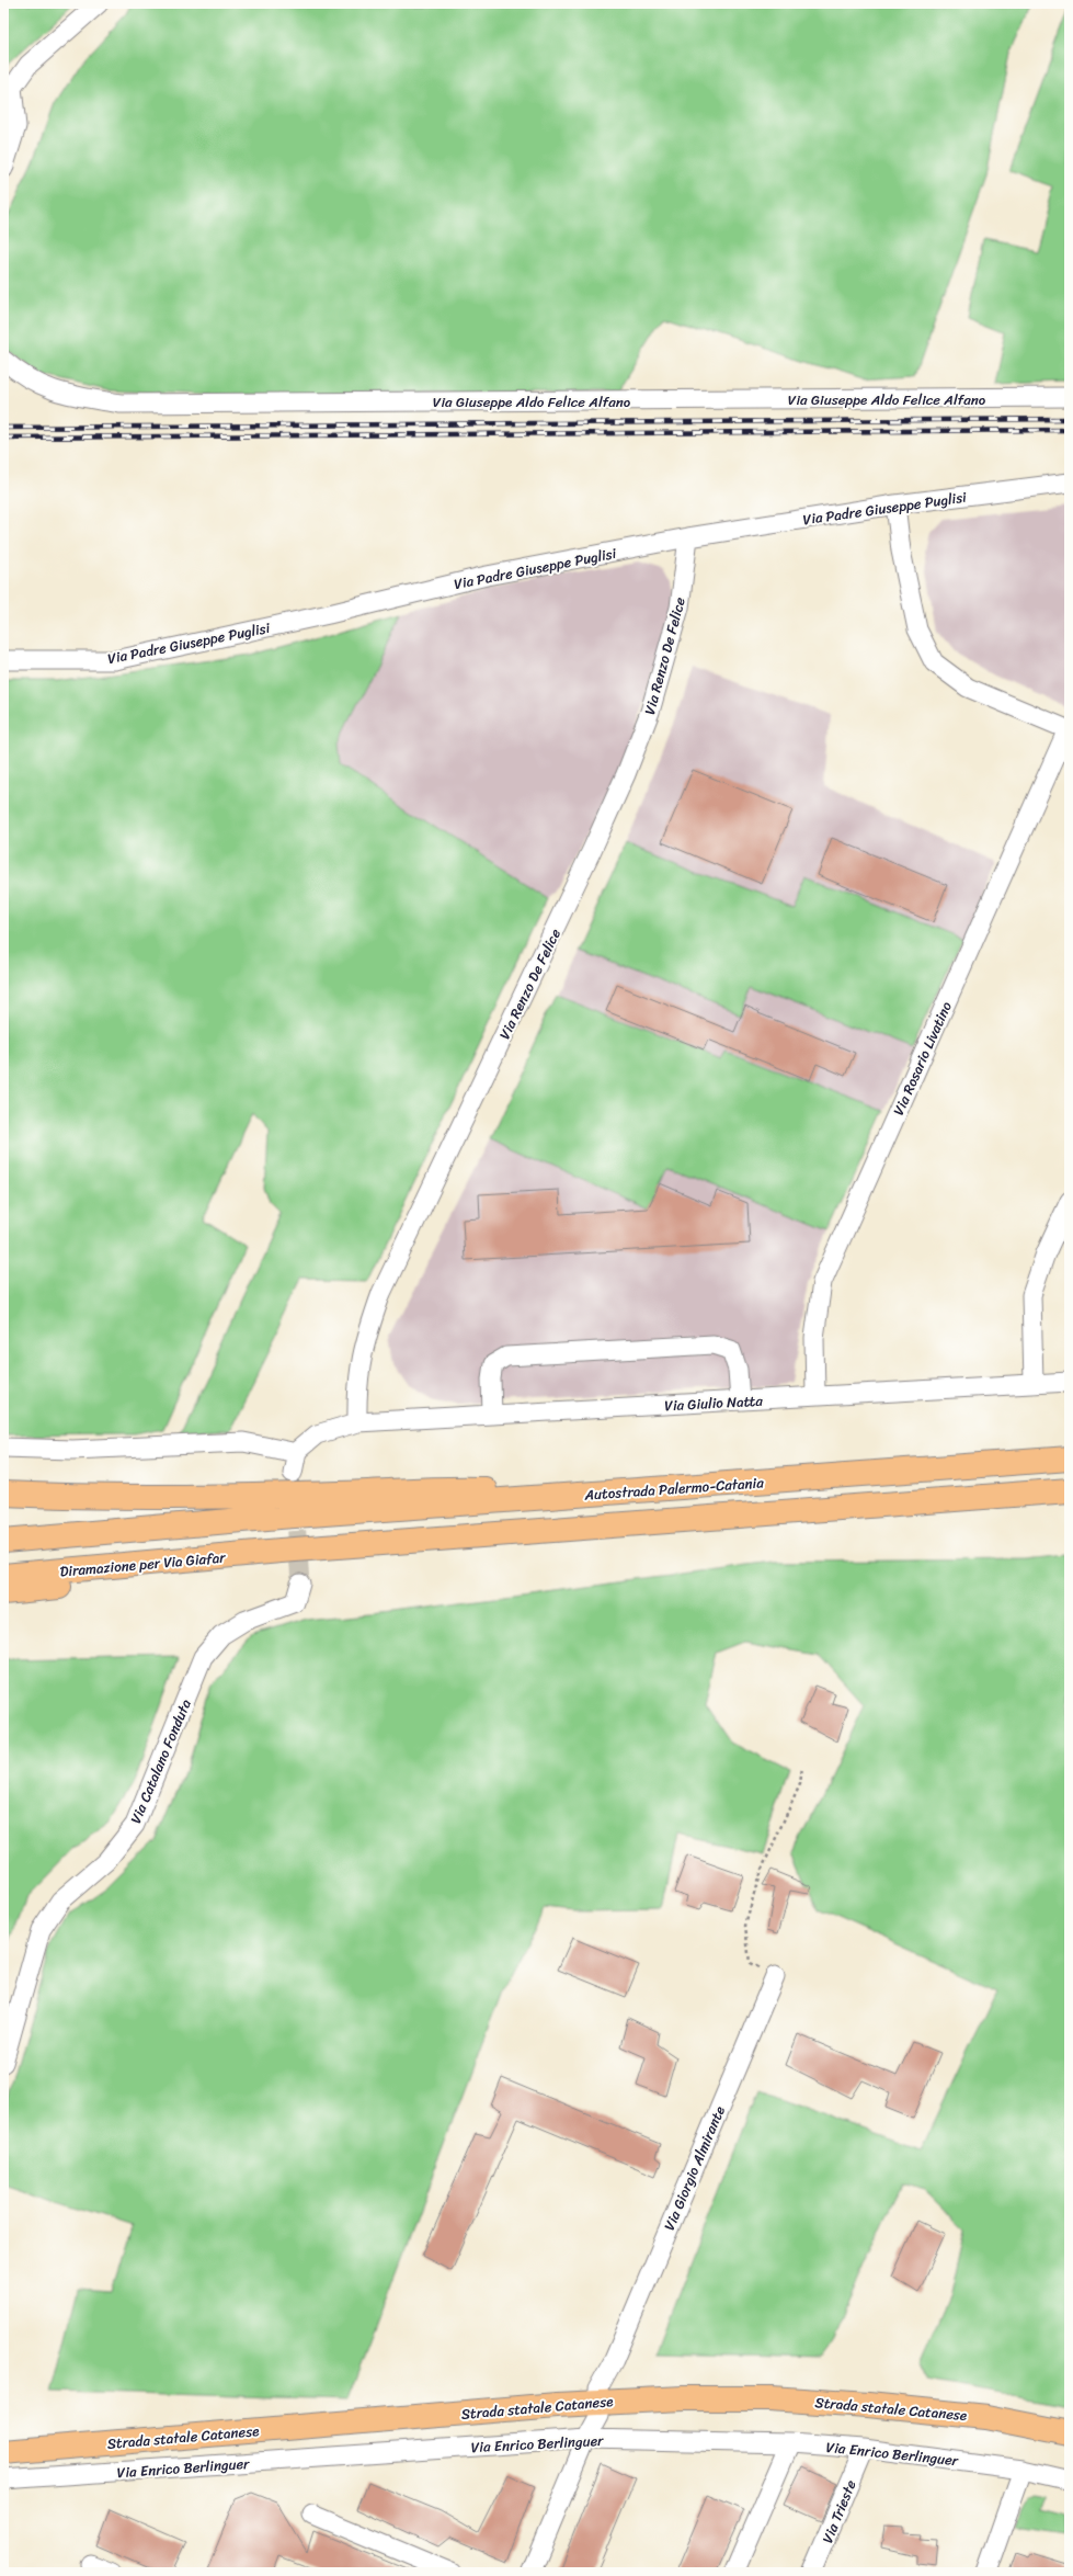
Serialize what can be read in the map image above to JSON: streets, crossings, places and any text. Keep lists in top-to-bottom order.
{
  "streets": {
    "main road": ["Autostrada Palermo-Catania", "Diramazione per Via Giafar", "Strada statale Catanese"],
    "street": [
      "Via Giuseppe Aldo Felice Alfano",
      "Via Padre Giuseppe Puglisi",
      "Via Renzo De Felice",
      "Via Rosario Livatino",
      "Via Giulio Natta",
      "Via Catalano Fonduta",
      "Via Giorgio Almirante",
      "Via Enrico Berlinguer",
      "Via Trieste"
    ]
  },
  "crossings": [
    ["Via Padre Giuseppe Puglisi", "Via Renzo De Felice"],
    ["Via Renzo De Felice", "Via Giulio Natta"],
    ["Via Rosario Livatino", "Via Giulio Natta"],
    ["Via Enrico Berlinguer", "Via Trieste"]
  ]
}
